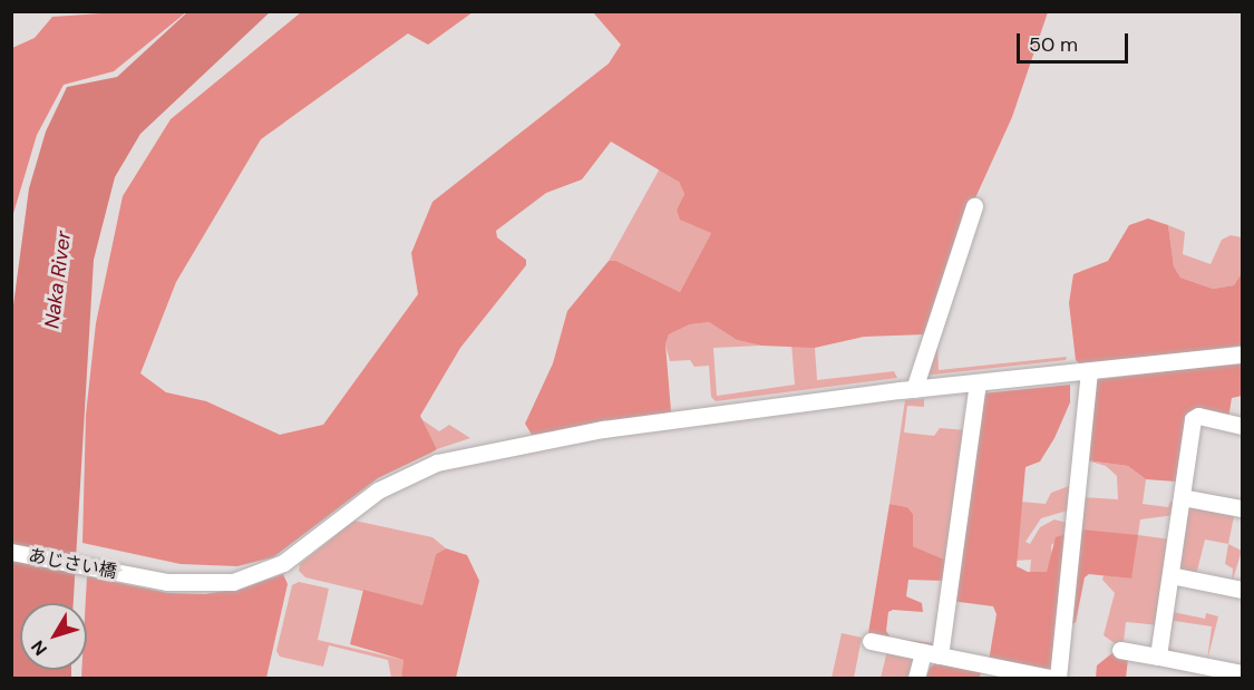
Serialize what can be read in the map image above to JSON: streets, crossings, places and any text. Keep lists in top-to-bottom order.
{
  "streets": {
    "street": ["あじさい橋"]
  },
  "water": ["Naka River"],
  "scale_bar": "50 m",
  "north": "bottom left"
}
